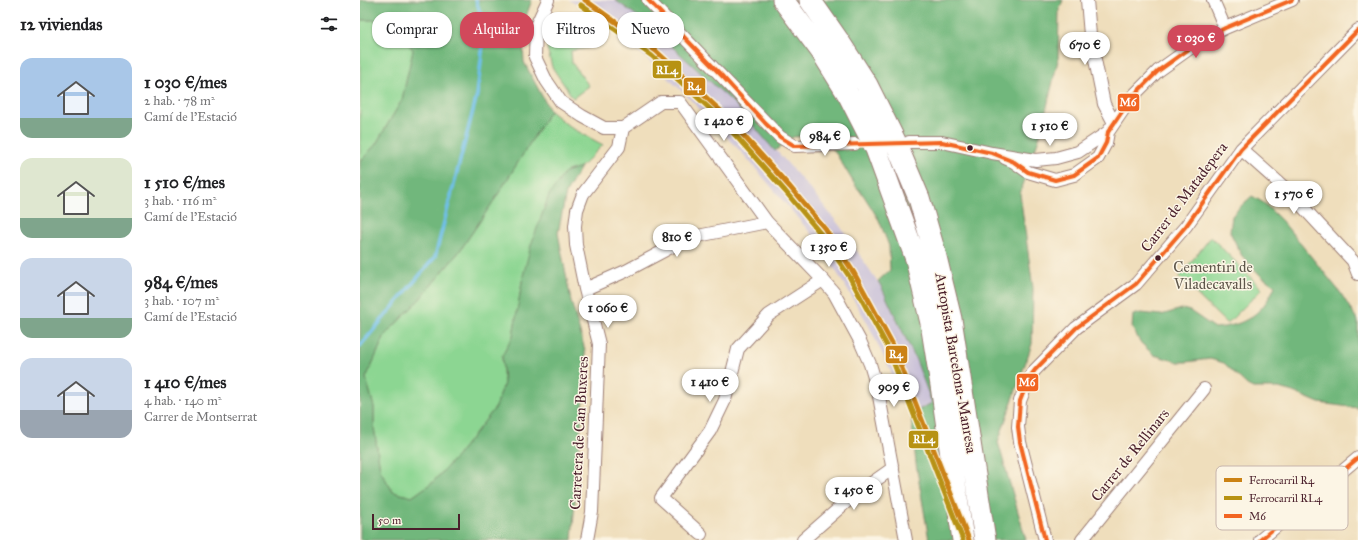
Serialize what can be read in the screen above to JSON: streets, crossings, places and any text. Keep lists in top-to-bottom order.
{
  "streets": {
    "highway": ["Autopista Barcelona-Manresa"],
    "street": ["Carrer de Matadepera", "Carretera de Can Buxeres", "Carrer de Rellinars"]
  },
  "parks": ["Cementiri de Viladecavalls"],
  "lines": ["rail line R4", "transit line M6", "rail line RL4"],
  "legend": ["Ferrocarril R4", "Ferrocarril RL4", "M6"],
  "scale_bar": "50 m",
  "page": {
    "heading": "12 viviendas",
    "chip": [
      "Comprar",
      "Alquilar",
      "Filtros",
      "Nuevo"
    ],
    "price": [
      "1 030 €",
      "670 €",
      "1 420 €",
      "1 510 €",
      "984 €",
      "1 570 €",
      "810 €",
      "1 350 €",
      "1 060 €",
      "1 410 €",
      "909 €",
      "1 450 €"
    ],
    "list": [
      {
        "name": "1 030 €/mes",
        "note": "2 hab. · 78 m² · Camí de l'Estació"
      },
      {
        "name": "1 510 €/mes",
        "note": "3 hab. · 116 m² · Camí de l'Estació"
      },
      {
        "name": "984 €/mes",
        "note": "3 hab. · 107 m² · Camí de l'Estació"
      },
      {
        "name": "1 410 €/mes",
        "note": "4 hab. · 140 m² · Carrer de Montserrat"
      }
    ],
    "scale": "50 m"
  }
}
